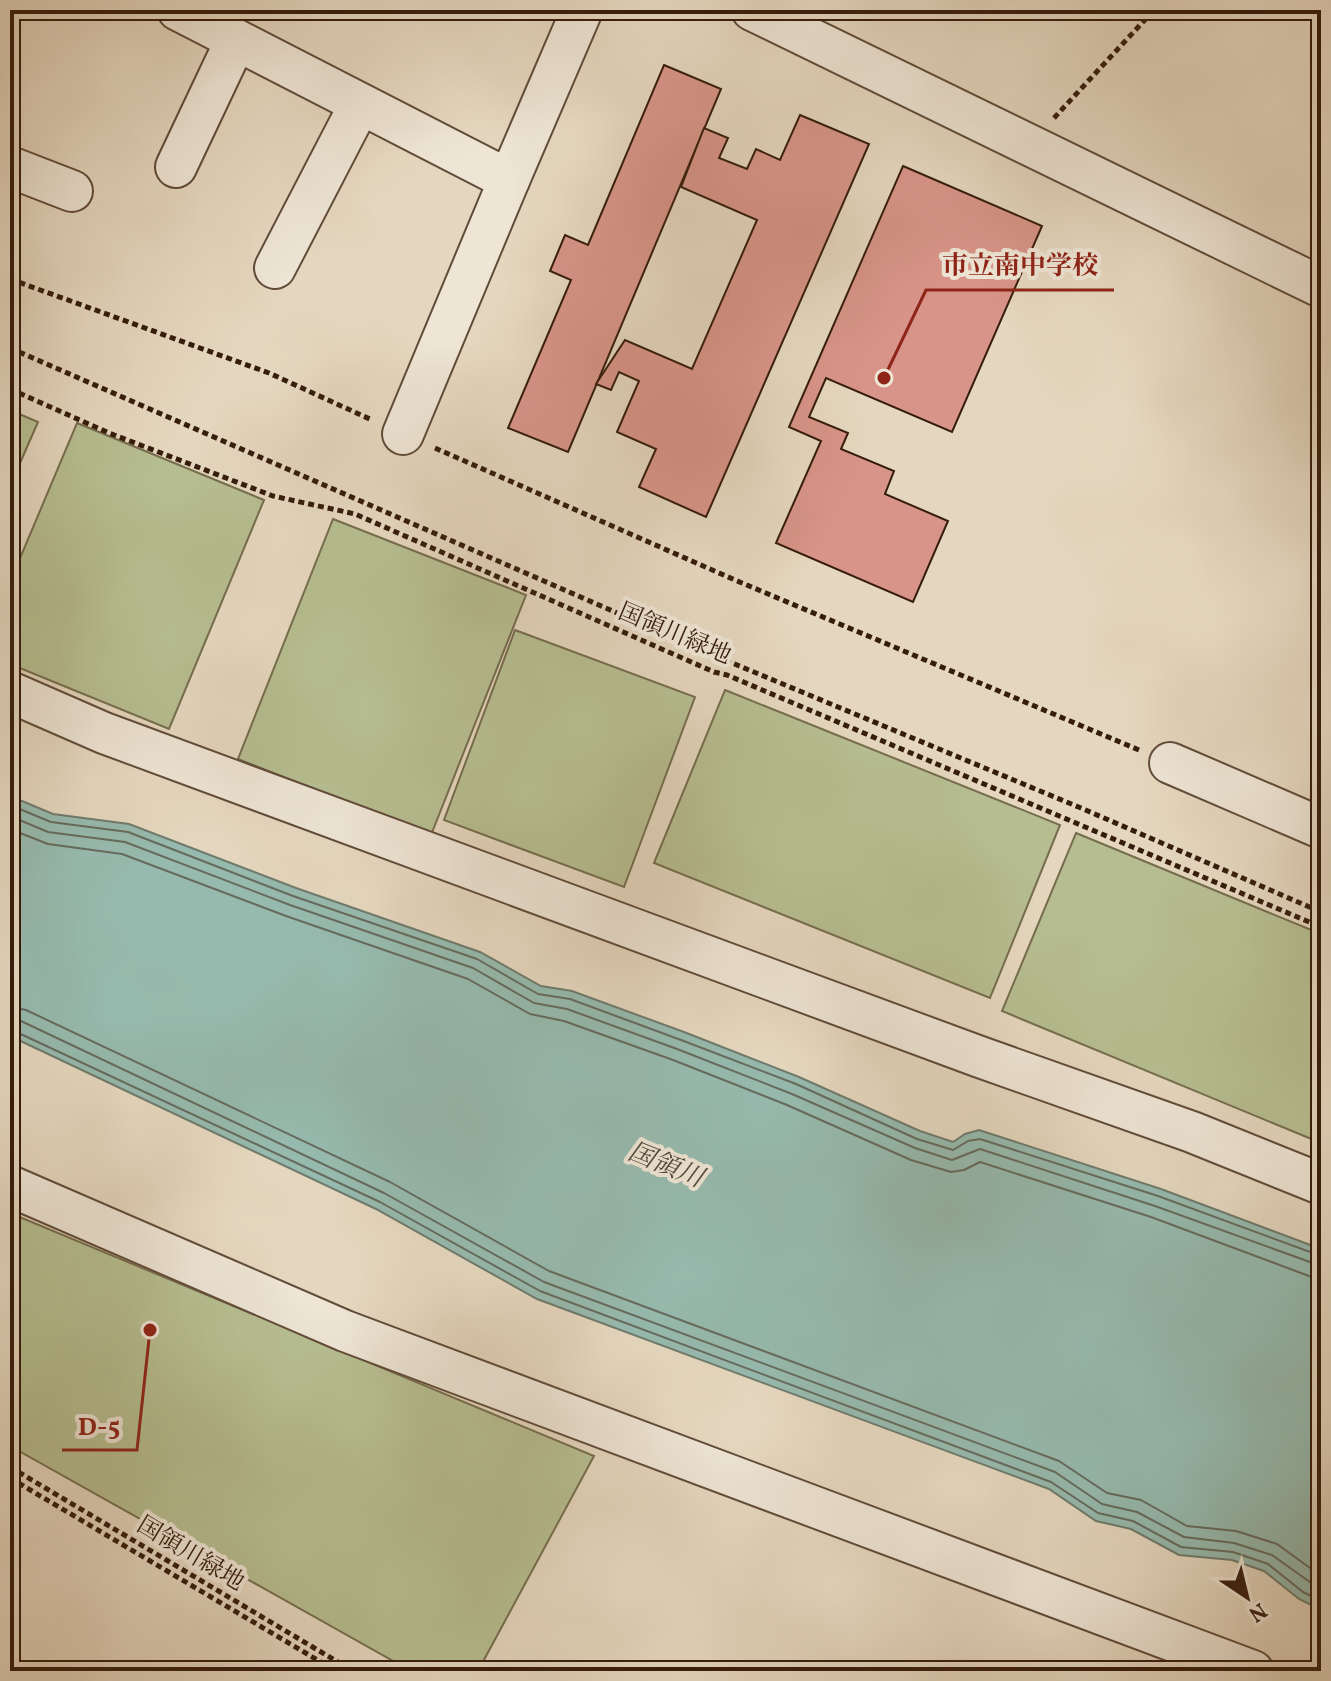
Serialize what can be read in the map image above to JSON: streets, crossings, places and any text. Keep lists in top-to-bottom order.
{
  "streets": {
    "path": ["国領川緑地"]
  },
  "water": ["国領川"],
  "places": ["市立南中学校", "D-5"],
  "north": "bottom right"
}
